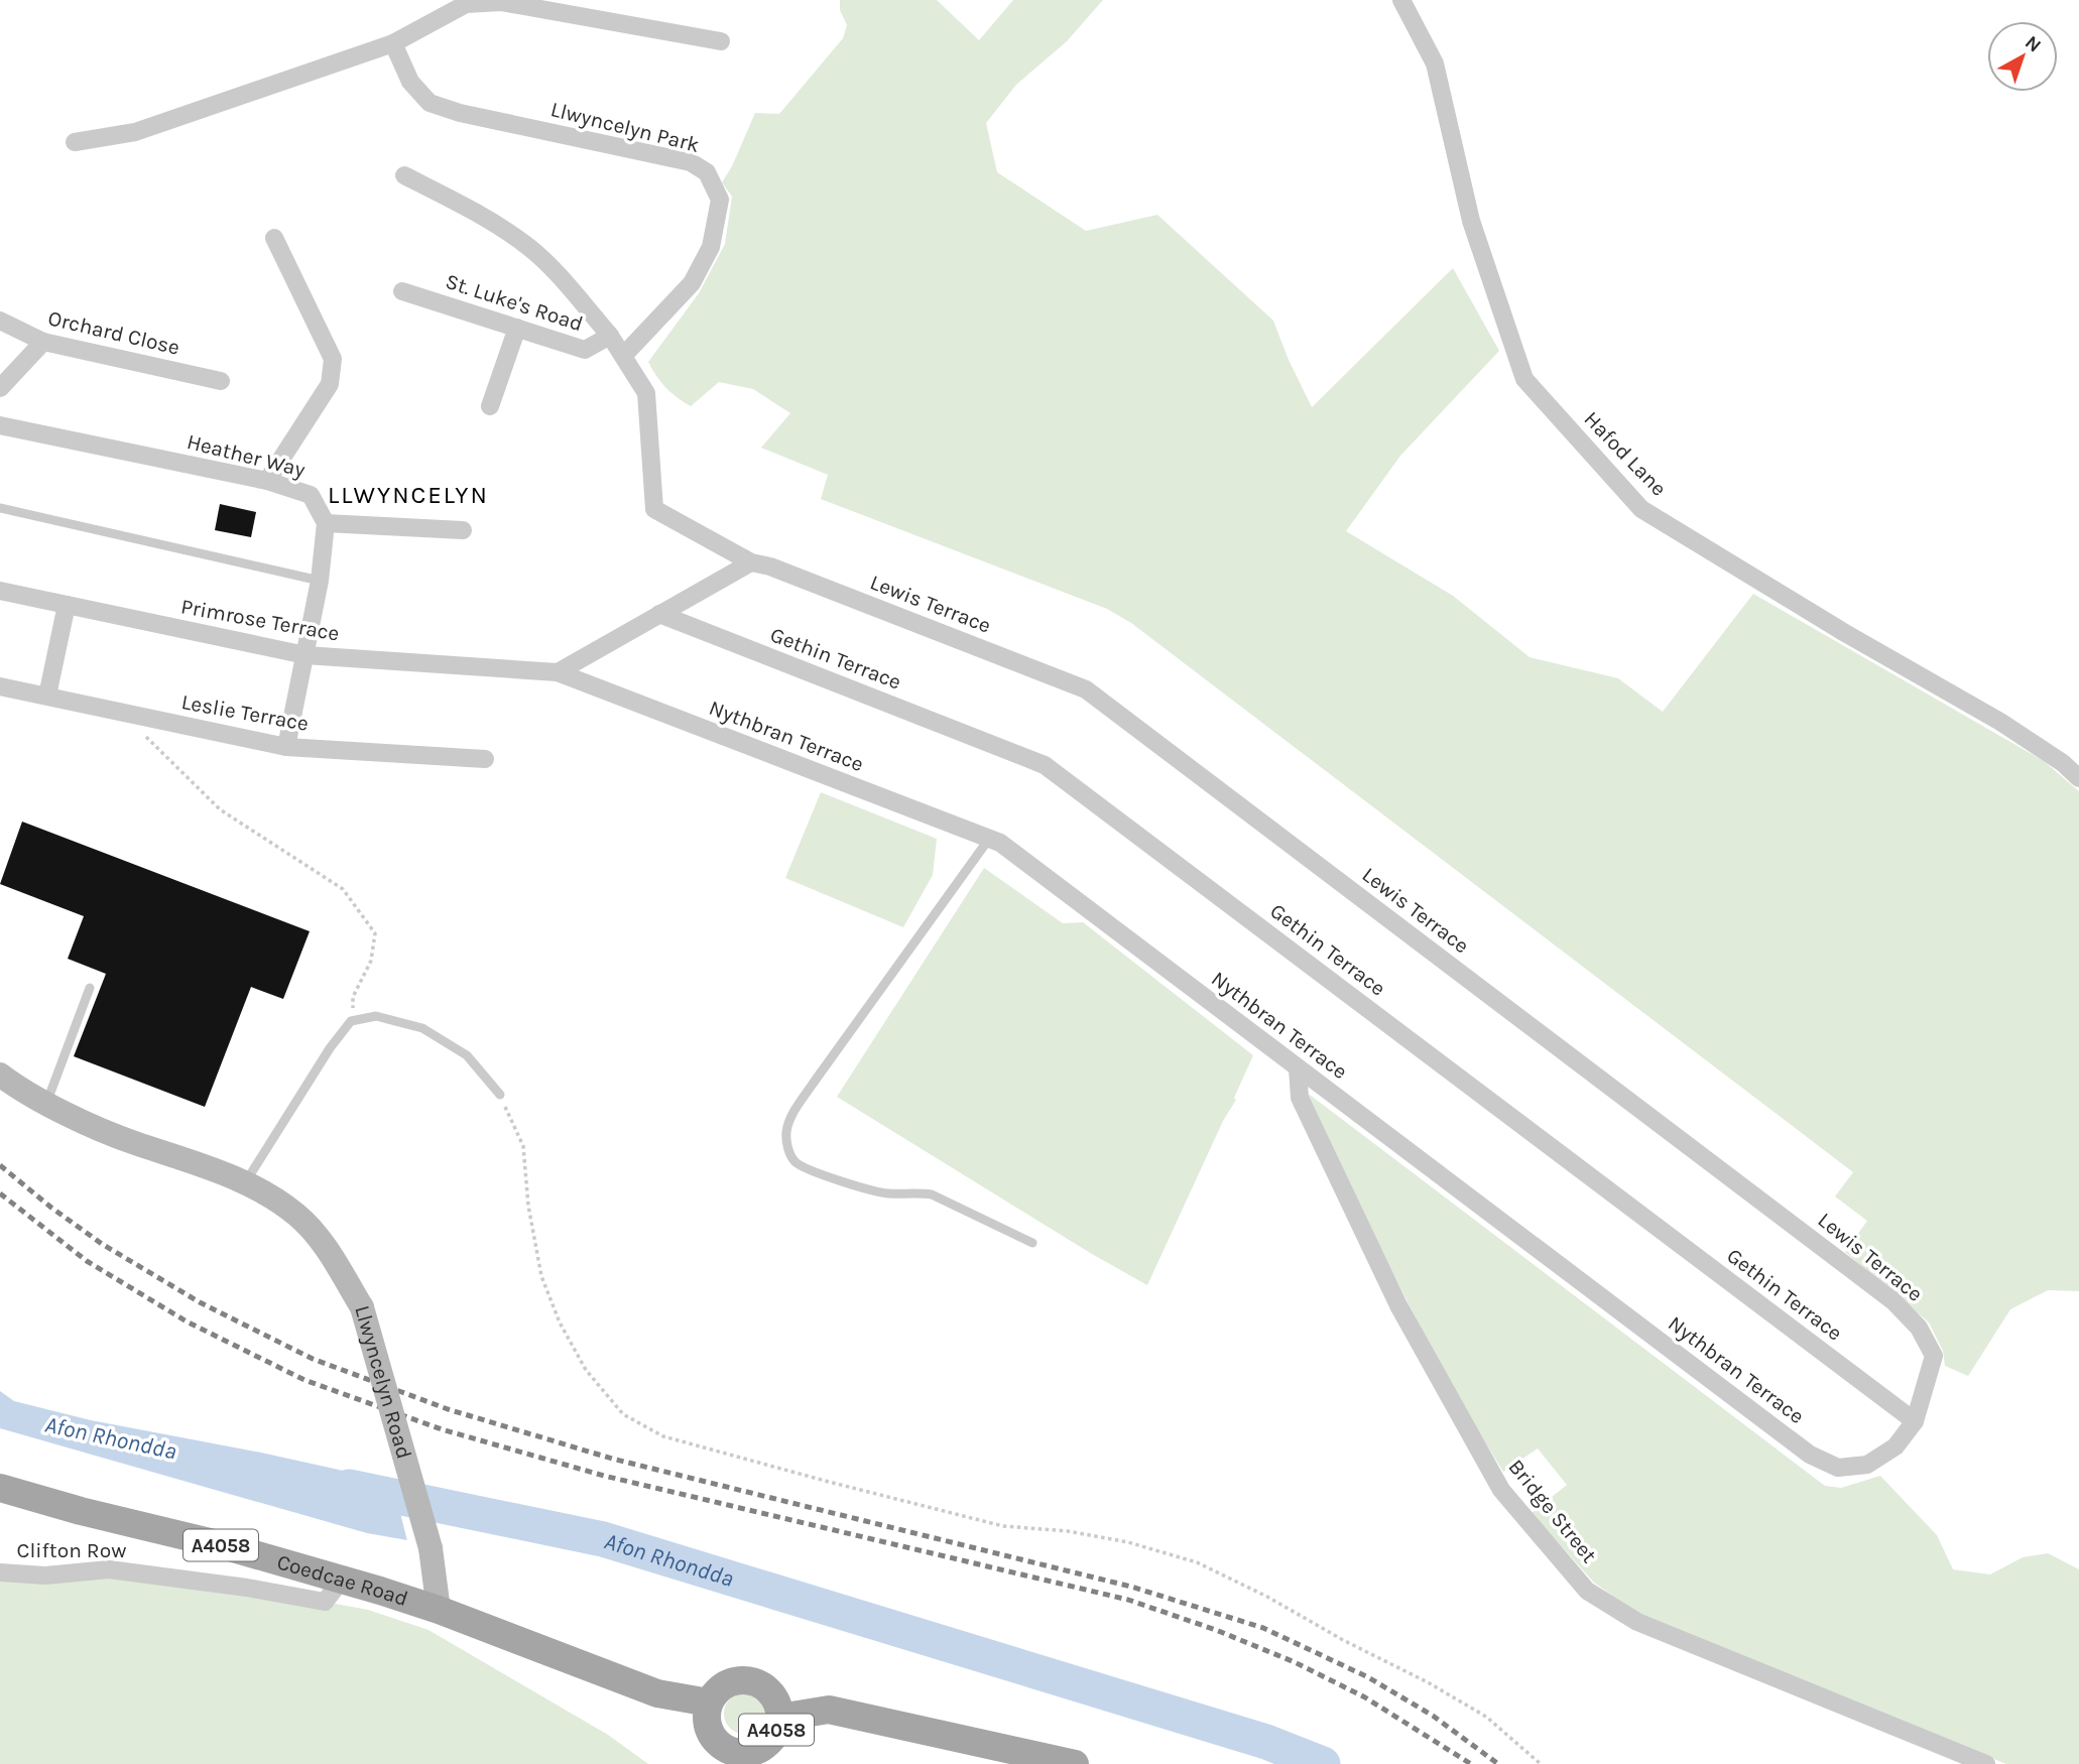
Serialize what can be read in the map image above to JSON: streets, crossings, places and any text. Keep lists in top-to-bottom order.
{
  "streets": {
    "main road": ["Llwyncelyn Road", "A4058", "Coedcae Road"],
    "street": [
      "Llwyncelyn Park",
      "St. Luke's Road",
      "Orchard Close",
      "Hafod Lane",
      "Heather Way",
      "Lewis Terrace",
      "Primrose Terrace",
      "Gethin Terrace",
      "Leslie Terrace",
      "Nythbran Terrace",
      "Bridge Street",
      "Clifton Row"
    ]
  },
  "crossings": [
    ["Llwyncelyn Park", "St. Luke's Road"],
    ["St. Luke's Road", "Lewis Terrace"],
    ["Lewis Terrace", "Gethin Terrace"],
    ["Lewis Terrace", "Nythbran Terrace"],
    ["Primrose Terrace", "Nythbran Terrace"],
    ["Gethin Terrace", "Nythbran Terrace"],
    ["Nythbran Terrace", "Bridge Street"],
    ["Llwyncelyn Road", "A4058"],
    ["Llwyncelyn Road", "Coedcae Road"],
    ["A4058", "Coedcae Road"],
    ["Clifton Row", "Coedcae Road"]
  ],
  "districts": ["LLWYNCELYN"],
  "water": ["Afon Rhondda"],
  "north": "top right"
}
